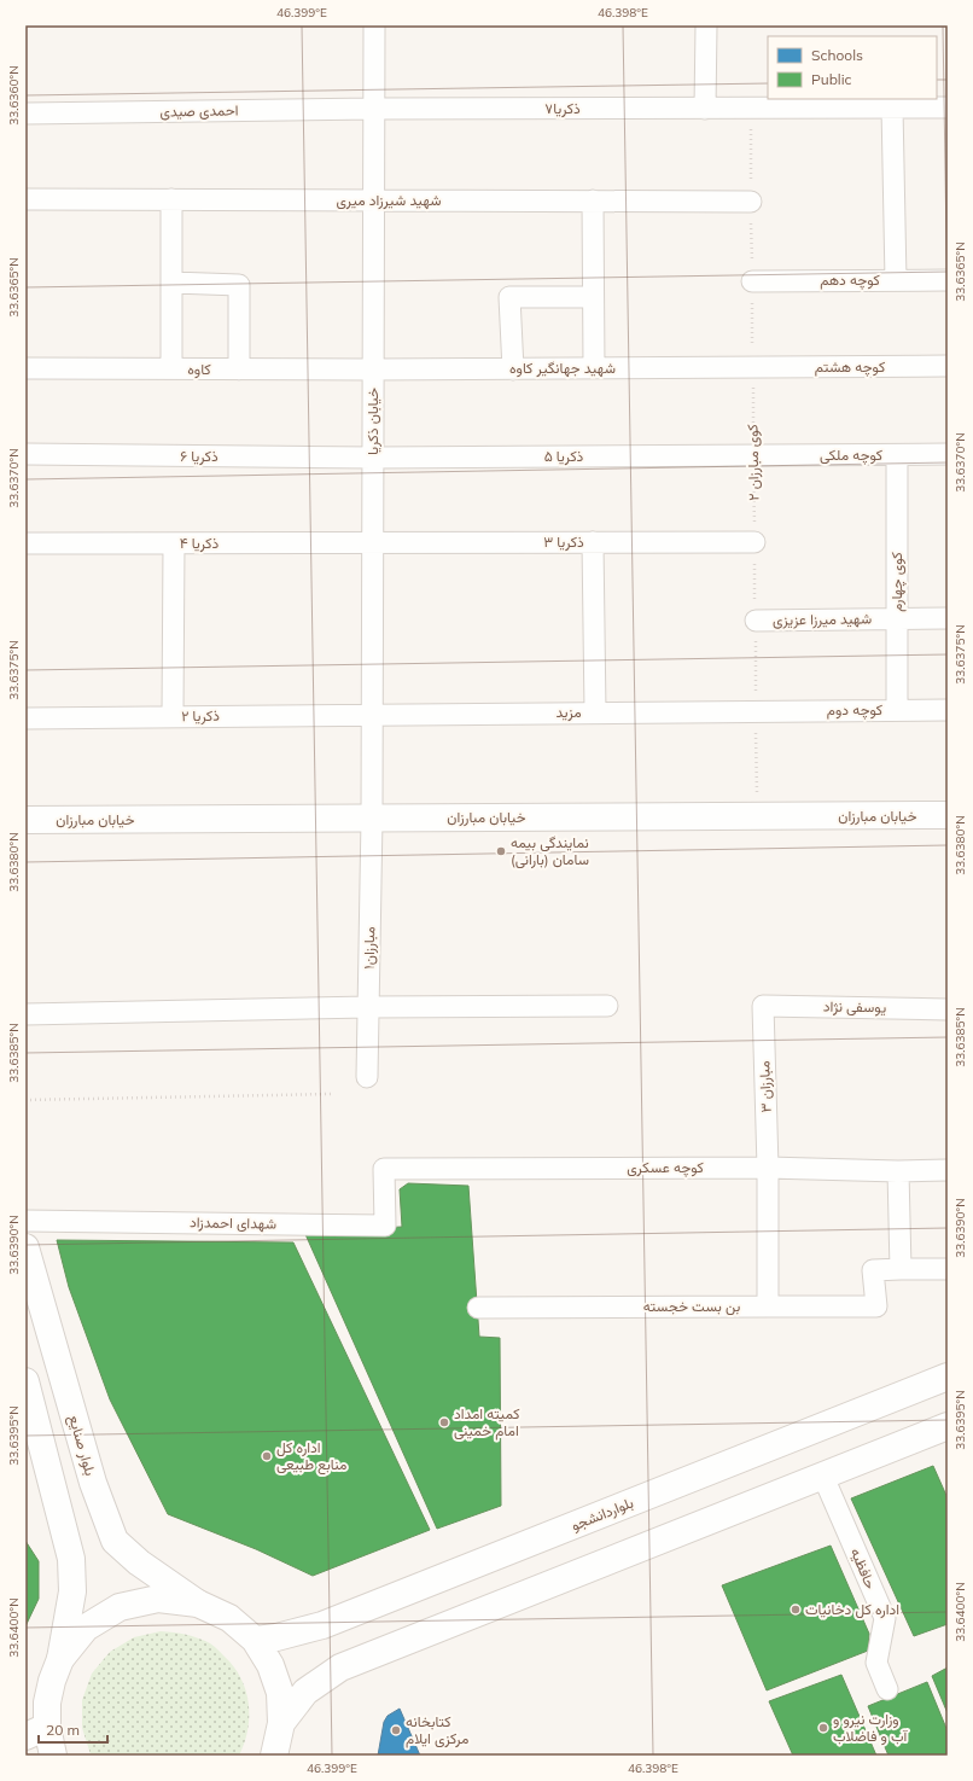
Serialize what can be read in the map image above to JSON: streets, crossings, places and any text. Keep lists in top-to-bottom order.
{
  "streets": {
    "main road": ["خیابان مبارزان", "بلوار صنایع", "بلواردانشجو"],
    "street": [
      "ذکریا۷",
      "احمدی صیدی",
      "شهید شیرزاد میری",
      "کوچه دهم",
      "کوچه هشتم",
      "شهید جهانگیر کاوه",
      "کاوه",
      "خیابان ذکریا",
      "کوچه ملکی",
      "ذکریا ۶",
      "ذکریا ۵",
      "ذکریا ۳",
      "ذکریا ۴",
      "کوی چهارم",
      "شهید میرزا عزیزی",
      "کوچه دوم",
      "مزید",
      "ذکریا ۲",
      "مبارزان۱",
      "یوسفی نژاد",
      "مبارزان ۳",
      "کوچه عسکری",
      "شهدای احمدزاد",
      "بن بست خجسته",
      "حافظیه"
    ],
    "path": ["کوی مبارزان ۲"]
  },
  "crossings": [
    ["ذکریا۷", "احمدی صیدی"],
    ["ذکریا۷", "خیابان ذکریا"],
    ["ذکریا۷", "کوی مبارزان ۲"],
    ["احمدی صیدی", "خیابان ذکریا"],
    ["شهید شیرزاد میری", "خیابان ذکریا"],
    ["شهید شیرزاد میری", "کوی مبارزان ۲"],
    ["کوچه دهم", "کوی مبارزان ۲"],
    ["کوچه هشتم", "شهید جهانگیر کاوه"],
    ["کوچه هشتم", "کوی مبارزان ۲"],
    ["شهید جهانگیر کاوه", "کاوه"],
    ["شهید جهانگیر کاوه", "خیابان ذکریا"],
    ["شهید جهانگیر کاوه", "کوی مبارزان ۲"],
    ["کاوه", "خیابان ذکریا"],
    ["خیابان ذکریا", "ذکریا ۶"],
    ["خیابان ذکریا", "ذکریا ۵"],
    ["خیابان ذکریا", "ذکریا ۳"],
    ["خیابان ذکریا", "ذکریا ۴"],
    ["خیابان ذکریا", "مزید"],
    ["خیابان ذکریا", "ذکریا ۲"],
    ["خیابان ذکریا", "خیابان مبارزان"],
    ["خیابان ذکریا", "مبارزان۱"],
    ["کوچه ملکی", "ذکریا ۵"],
    ["کوچه ملکی", "کوی مبارزان ۲"],
    ["کوچه ملکی", "کوی چهارم"],
    ["ذکریا ۶", "ذکریا ۵"],
    ["ذکریا ۵", "کوی مبارزان ۲"],
    ["کوی مبارزان ۲", "ذکریا ۳"],
    ["کوی مبارزان ۲", "شهید میرزا عزیزی"],
    ["کوی مبارزان ۲", "کوچه دوم"],
    ["کوی مبارزان ۲", "مزید"],
    ["کوی مبارزان ۲", "خیابان مبارزان"],
    ["ذکریا ۳", "ذکریا ۴"],
    ["کوی چهارم", "شهید میرزا عزیزی"],
    ["کوی چهارم", "کوچه دوم"],
    ["کوچه دوم", "مزید"],
    ["مزید", "ذکریا ۲"],
    ["خیابان مبارزان", "مبارزان۱"],
    ["یوسفی نژاد", "مبارزان ۳"],
    ["مبارزان ۳", "کوچه عسکری"],
    ["کوچه عسکری", "شهدای احمدزاد"]
  ],
  "places": [
    "نمایندگی بیمه سامان (بارانی)",
    "کمیته امداد امام خمینی",
    "اداره کل منابع طبیعی",
    "اداره کل دخانیات",
    "وزارت نیرو و آب و فاضلاب",
    "کتابخانه مرکزی ایلام"
  ],
  "legend": ["Schools", "Public"],
  "scale_bar": "20 m",
  "coordinates": [
    "46.399°E",
    "46.398°E",
    "33.6360°N",
    "33.6365°N",
    "33.6370°N",
    "33.6375°N",
    "33.6380°N",
    "33.6385°N",
    "33.6390°N",
    "33.6395°N",
    "33.6400°N"
  ]
}
